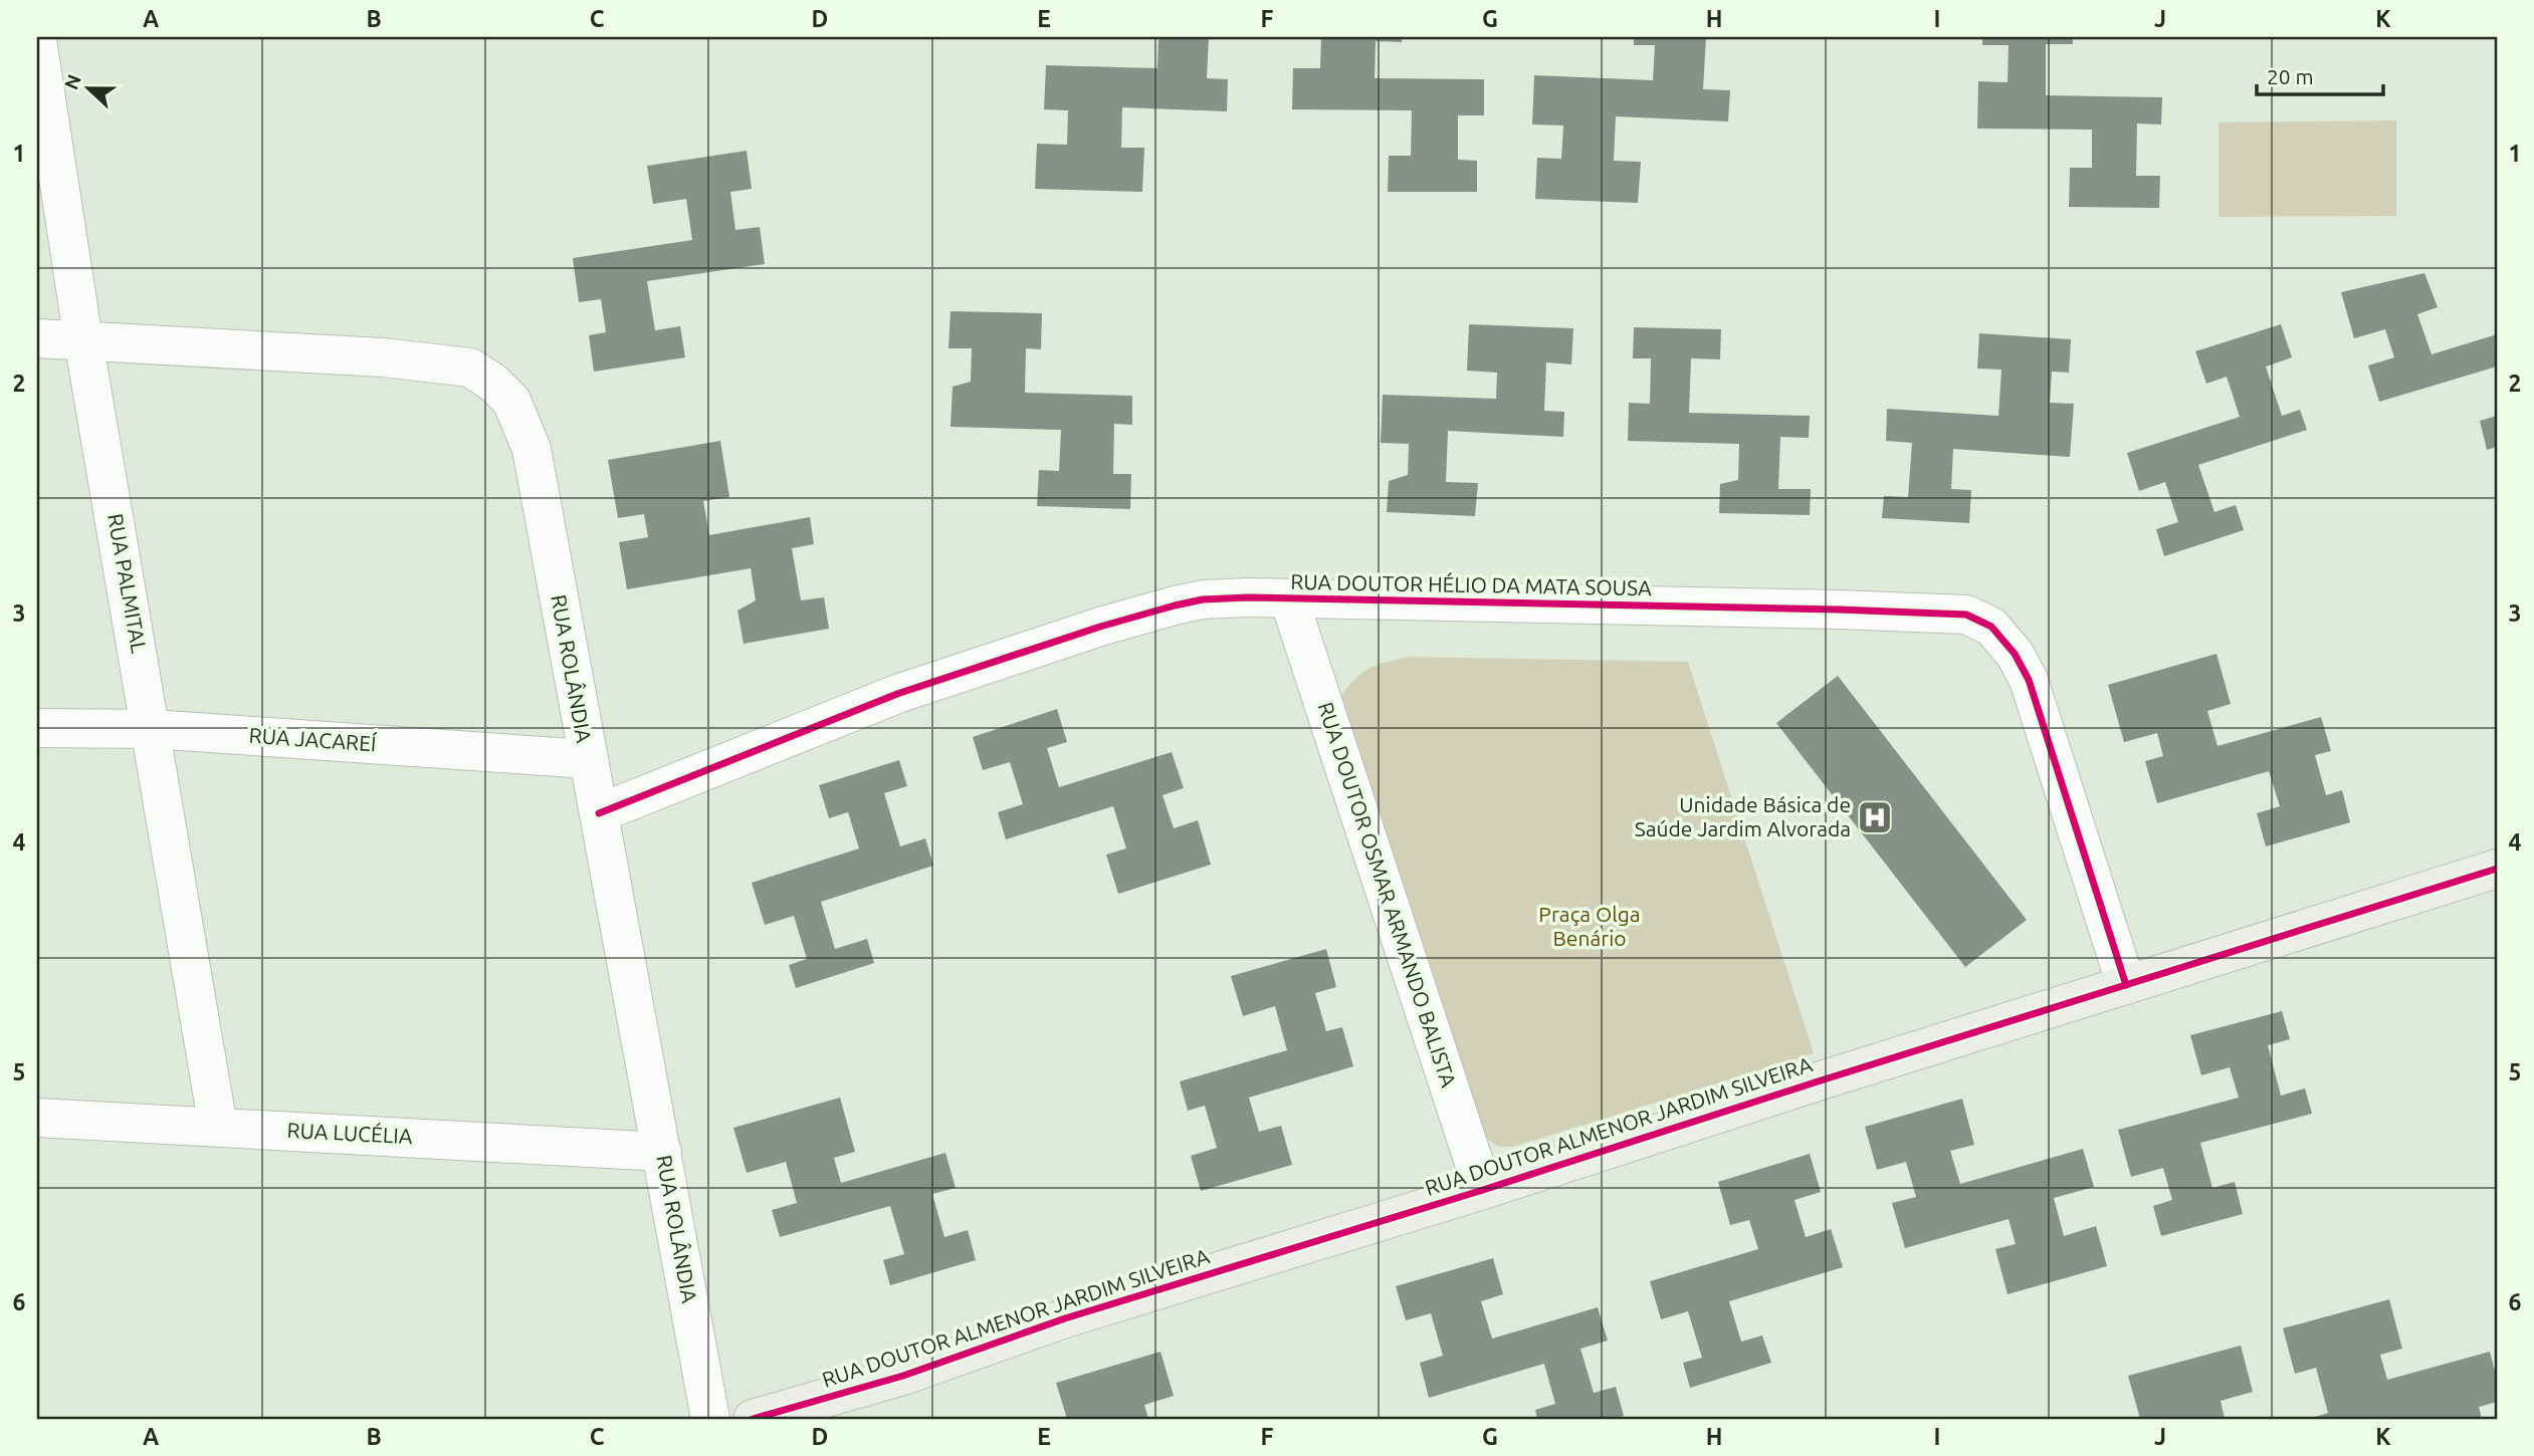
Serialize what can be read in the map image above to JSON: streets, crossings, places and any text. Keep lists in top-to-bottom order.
{
  "streets": {
    "street": [
      "RUA PALMITAL",
      "RUA DOUTOR HÉLIO DA MATA SOUSA",
      "RUA ROLÂNDIA",
      "RUA JACAREÍ",
      "RUA DOUTOR OSMAR ARMANDO BALISTA",
      "RUA DOUTOR ALMENOR JARDIM SILVEIRA",
      "RUA LUCÉLIA"
    ]
  },
  "crossings": [
    ["RUA PALMITAL", "RUA ROLÂNDIA"],
    ["RUA PALMITAL", "RUA JACAREÍ"],
    ["RUA PALMITAL", "RUA LUCÉLIA"],
    ["RUA DOUTOR HÉLIO DA MATA SOUSA", "RUA ROLÂNDIA"],
    ["RUA DOUTOR HÉLIO DA MATA SOUSA", "RUA DOUTOR OSMAR ARMANDO BALISTA"],
    ["RUA DOUTOR HÉLIO DA MATA SOUSA", "RUA DOUTOR ALMENOR JARDIM SILVEIRA"],
    ["RUA ROLÂNDIA", "RUA JACAREÍ"],
    ["RUA ROLÂNDIA", "RUA LUCÉLIA"],
    ["RUA DOUTOR OSMAR ARMANDO BALISTA", "RUA DOUTOR ALMENOR JARDIM SILVEIRA"]
  ],
  "parks": ["Praça Olga Benário"],
  "places": {
    "hospital": ["Unidade Básica de Saúde Jardim Alvorada"]
  },
  "scale_bar": "20 m",
  "north": "left",
  "grid": {
    "columns": [
      "A",
      "B",
      "C",
      "D",
      "E",
      "F",
      "G",
      "H",
      "I",
      "J",
      "K"
    ],
    "rows": [
      "1",
      "2",
      "3",
      "4",
      "5",
      "6"
    ]
  }
}
